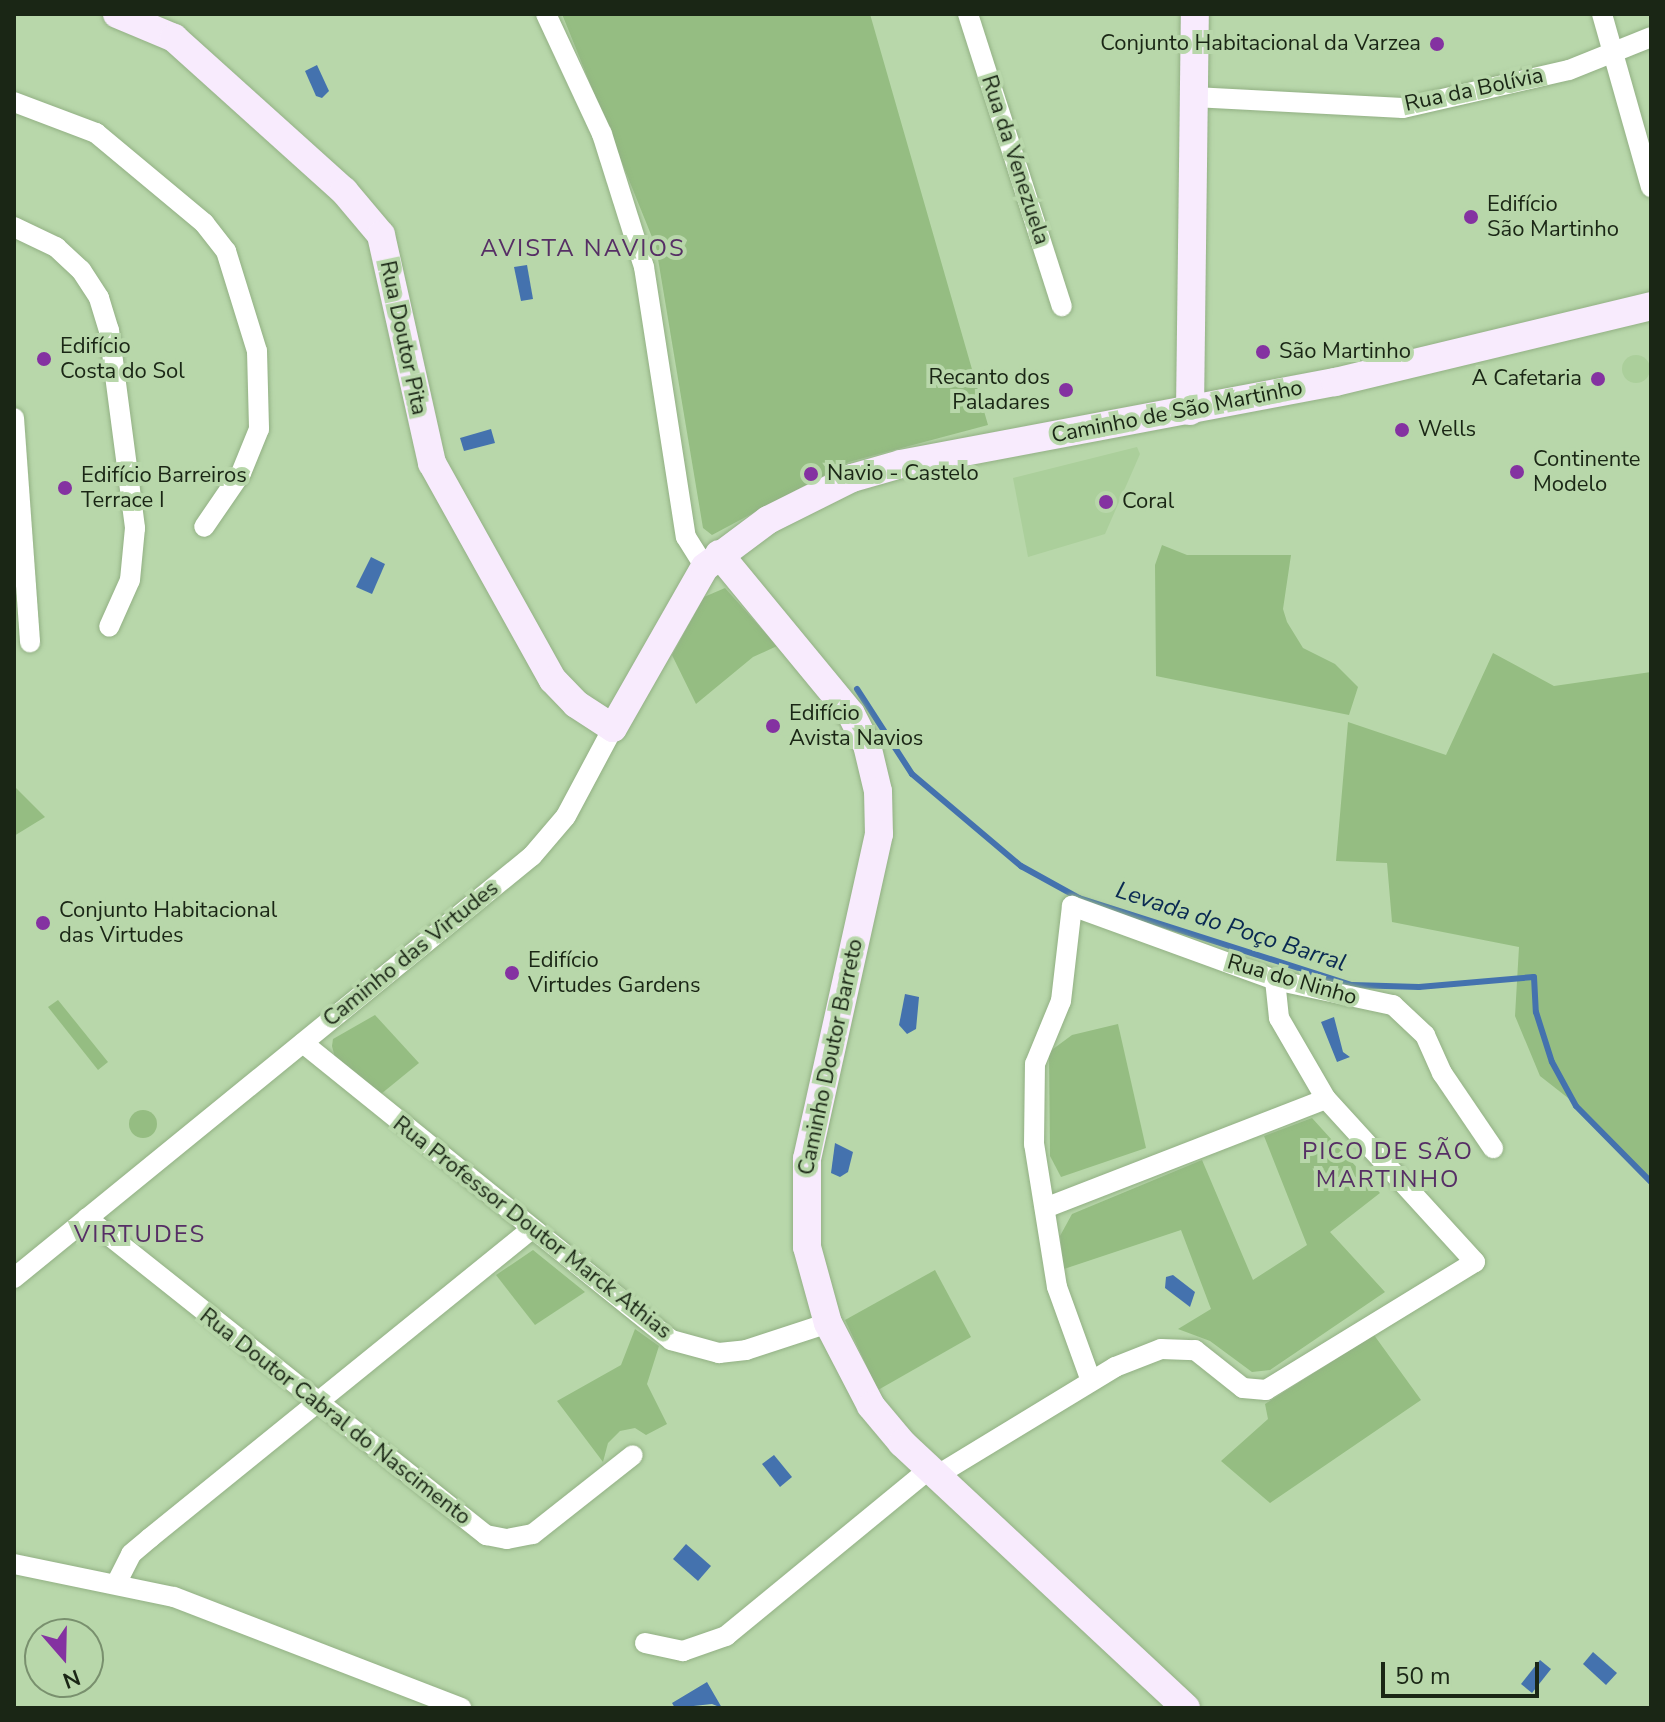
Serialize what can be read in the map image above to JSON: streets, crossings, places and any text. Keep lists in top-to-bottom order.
{
  "streets": {
    "main road": [
      "Rua Doutor Pita",
      "Caminho de São Martinho",
      "Caminho das Virtudes",
      "Caminho Doutor Barreto"
    ],
    "street": [
      "Rua da Bolívia",
      "Rua da Venezuela",
      "Rua do Ninho",
      "Rua Professor Doutor Marck Athias",
      "Rua Doutor Cabral do Nascimento"
    ]
  },
  "crossings": [
    ["Rua Doutor Pita", "Caminho das Virtudes"],
    ["Caminho de São Martinho", "Caminho das Virtudes"],
    ["Caminho de São Martinho", "Caminho Doutor Barreto"],
    ["Caminho das Virtudes", "Caminho Doutor Barreto"],
    ["Caminho das Virtudes", "Rua Professor Doutor Marck Athias"],
    ["Caminho das Virtudes", "Rua Doutor Cabral do Nascimento"],
    ["Caminho Doutor Barreto", "Rua Professor Doutor Marck Athias"]
  ],
  "districts": ["AVISTA NAVIOS", "PICO DE SÃO MARTINHO", "VIRTUDES"],
  "water": ["Levada do Poço Barral"],
  "places": [
    "Conjunto Habitacional da Varzea",
    "Edifício São Martinho",
    "São Martinho",
    "Edifício Costa do Sol",
    "A Cafetaria",
    "Recanto dos Paladares",
    "Wells",
    "Continente Modelo",
    "Navio - Castelo",
    "Edifício Barreiros Terrace I",
    "Coral",
    "Edifício Avista Navios",
    "Conjunto Habitacional das Virtudes",
    "Edifício Virtudes Gardens"
  ],
  "scale_bar": "50 m",
  "north": "bottom"
}
